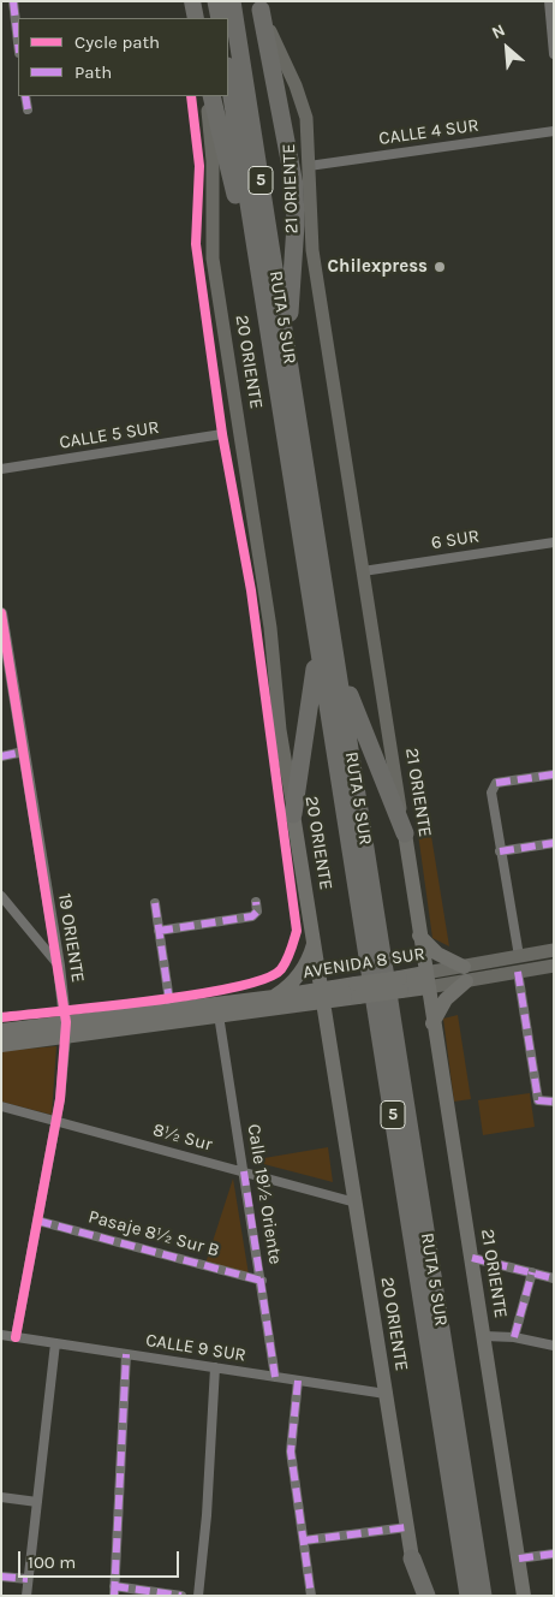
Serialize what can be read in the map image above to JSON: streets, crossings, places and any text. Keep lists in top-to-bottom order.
{
  "streets": {
    "highway": ["5", "RUTA 5 SUR"],
    "main road": ["21 ORIENTE", "20 ORIENTE", "AVENIDA 8 SUR"],
    "street": [
      "CALLE 4 SUR",
      "CALLE 5 SUR",
      "6 SUR",
      "19 ORIENTE",
      "8½ Sur",
      "Calle 19½ Oriente",
      "Pasaje 8½ Sur B",
      "CALLE 9 SUR"
    ]
  },
  "crossings": [
    ["CALLE 4 SUR", "21 ORIENTE"],
    ["21 ORIENTE", "6 SUR"],
    ["21 ORIENTE", "AVENIDA 8 SUR"],
    ["20 ORIENTE", "AVENIDA 8 SUR"],
    ["20 ORIENTE", "8½ Sur"],
    ["20 ORIENTE", "CALLE 9 SUR"],
    ["19 ORIENTE", "AVENIDA 8 SUR"],
    ["19 ORIENTE", "8½ Sur"],
    ["19 ORIENTE", "Pasaje 8½ Sur B"],
    ["19 ORIENTE", "CALLE 9 SUR"],
    ["AVENIDA 8 SUR", "Calle 19½ Oriente"],
    ["8½ Sur", "Calle 19½ Oriente"],
    ["Calle 19½ Oriente", "Pasaje 8½ Sur B"],
    ["Calle 19½ Oriente", "CALLE 9 SUR"]
  ],
  "places": ["Chilexpress"],
  "legend": ["Cycle path", "Path"],
  "scale_bar": "100 m",
  "north": "top left"
}
